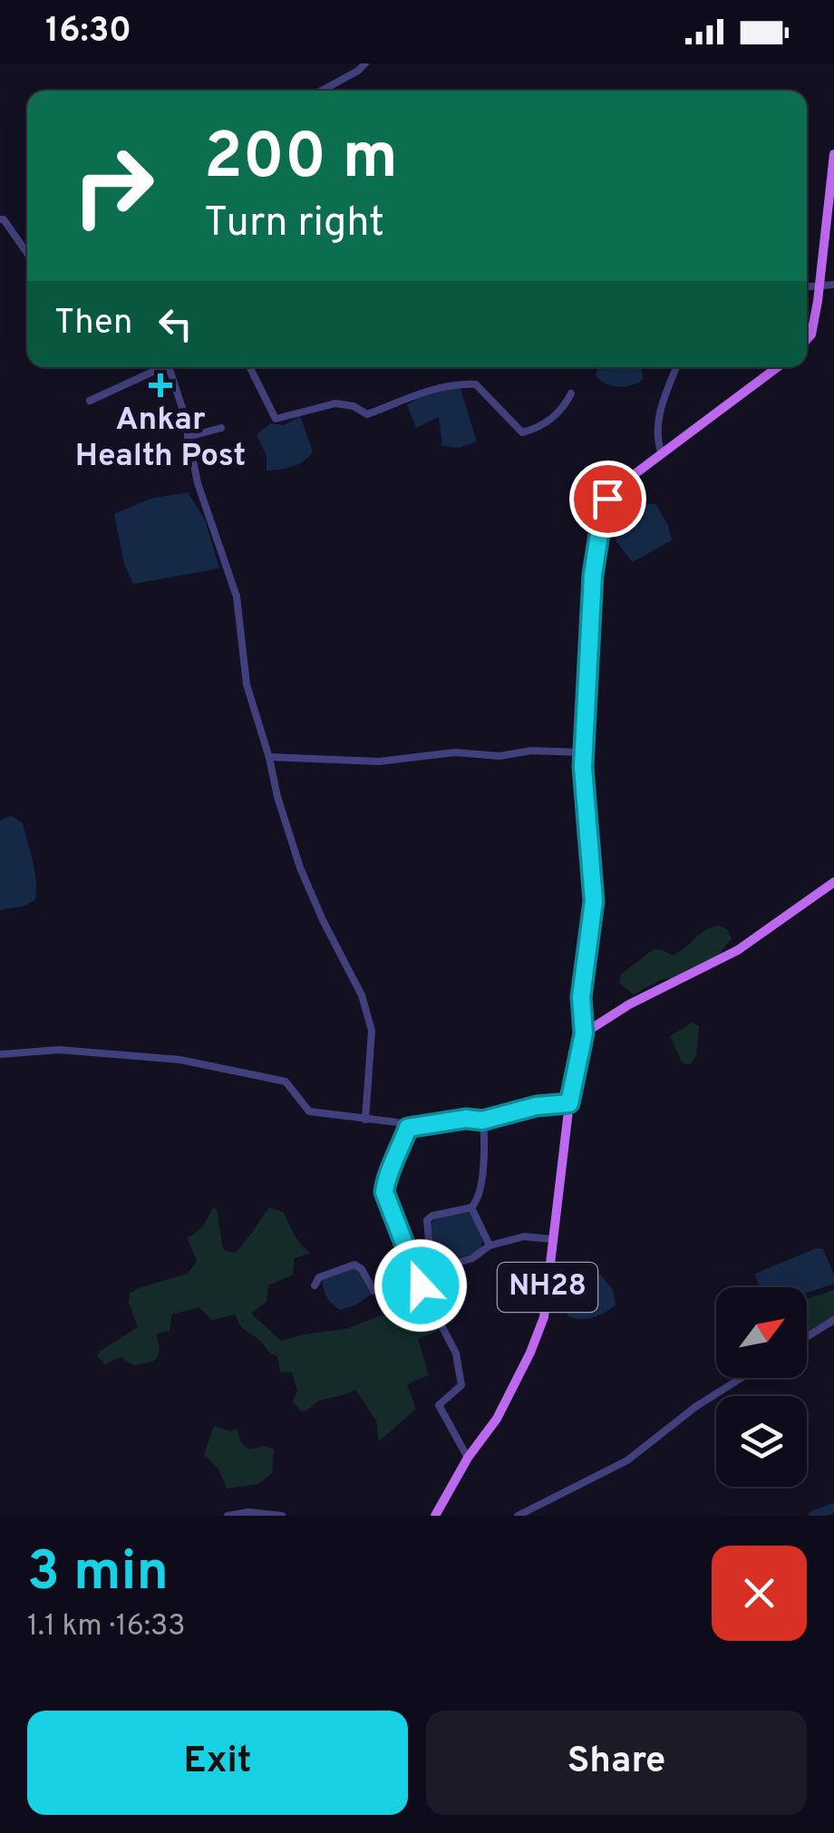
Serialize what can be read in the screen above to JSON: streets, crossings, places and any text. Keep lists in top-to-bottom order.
{
  "streets": {
    "main road": ["NH28"]
  },
  "places": {
    "health": ["Ankar Health Post"]
  },
  "north": "top right",
  "page": {
    "status": "16:30",
    "turn": ["200 m", "Turn right"],
    "then": "Then",
    "heading": ["3 min", "1.1 km · 16:33"],
    "buttons": ["Exit", "Share"]
  }
}
